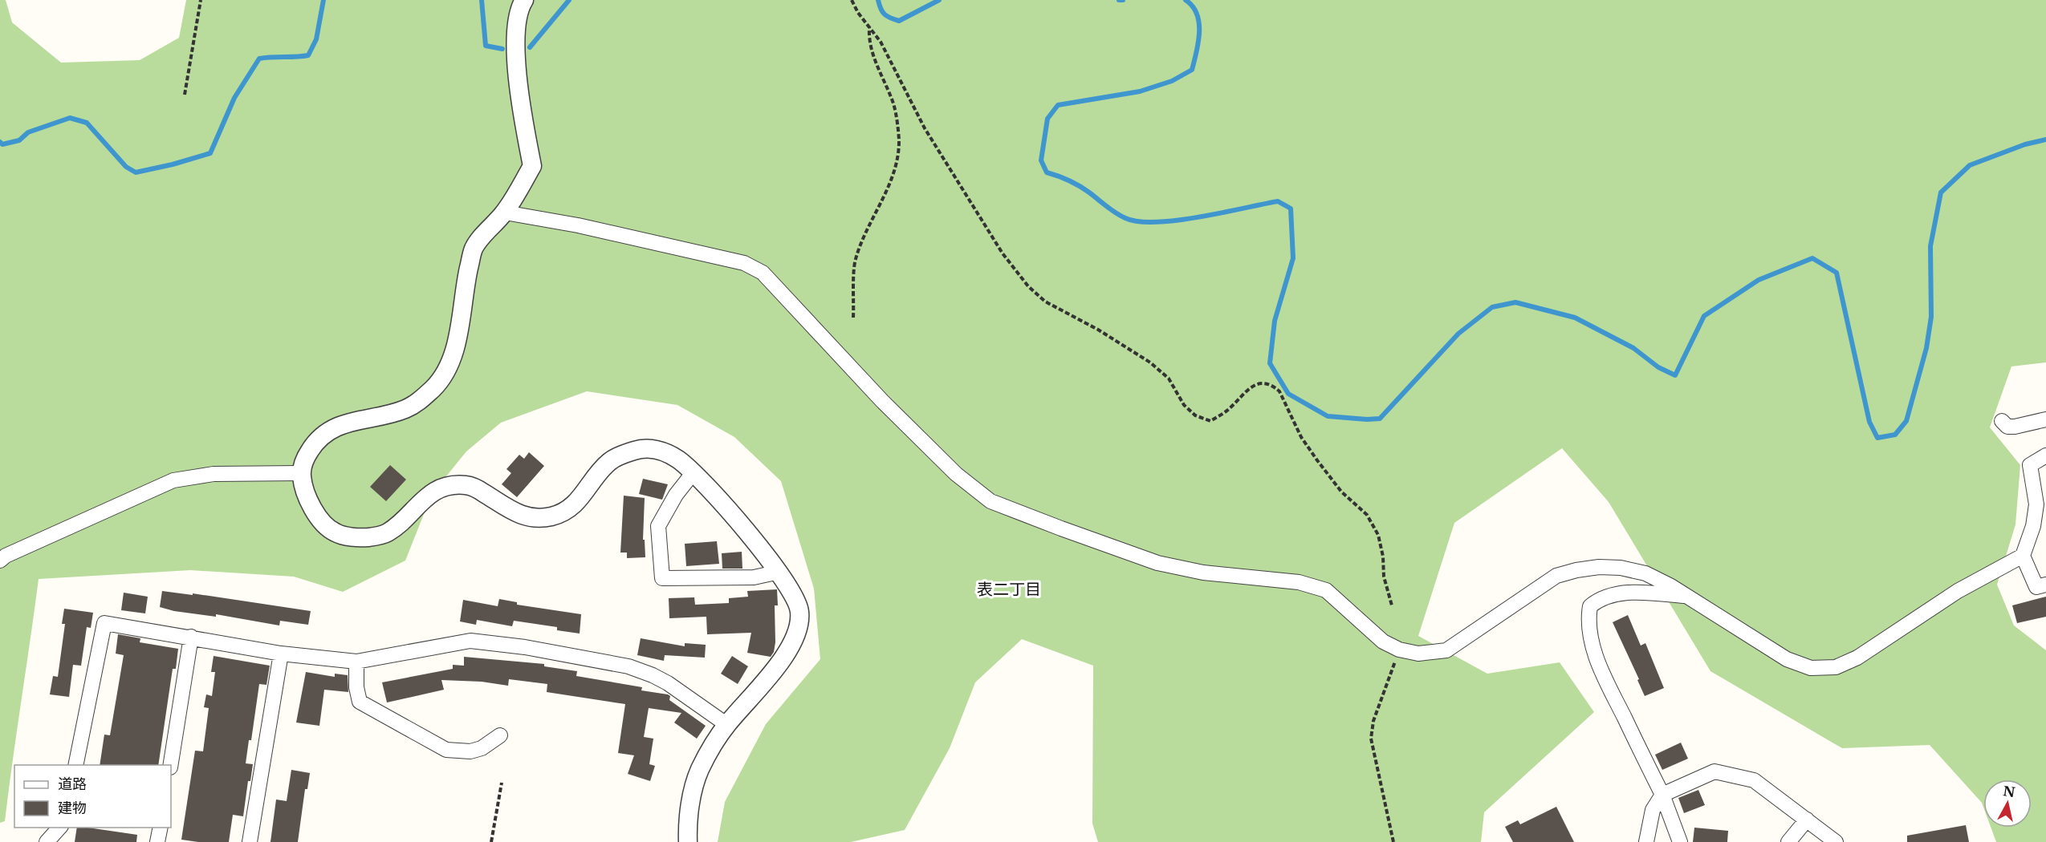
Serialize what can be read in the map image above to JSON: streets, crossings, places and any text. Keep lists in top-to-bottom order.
{
  "districts": ["表二丁目"],
  "legend": ["道路", "建物"],
  "north": "top"
}
